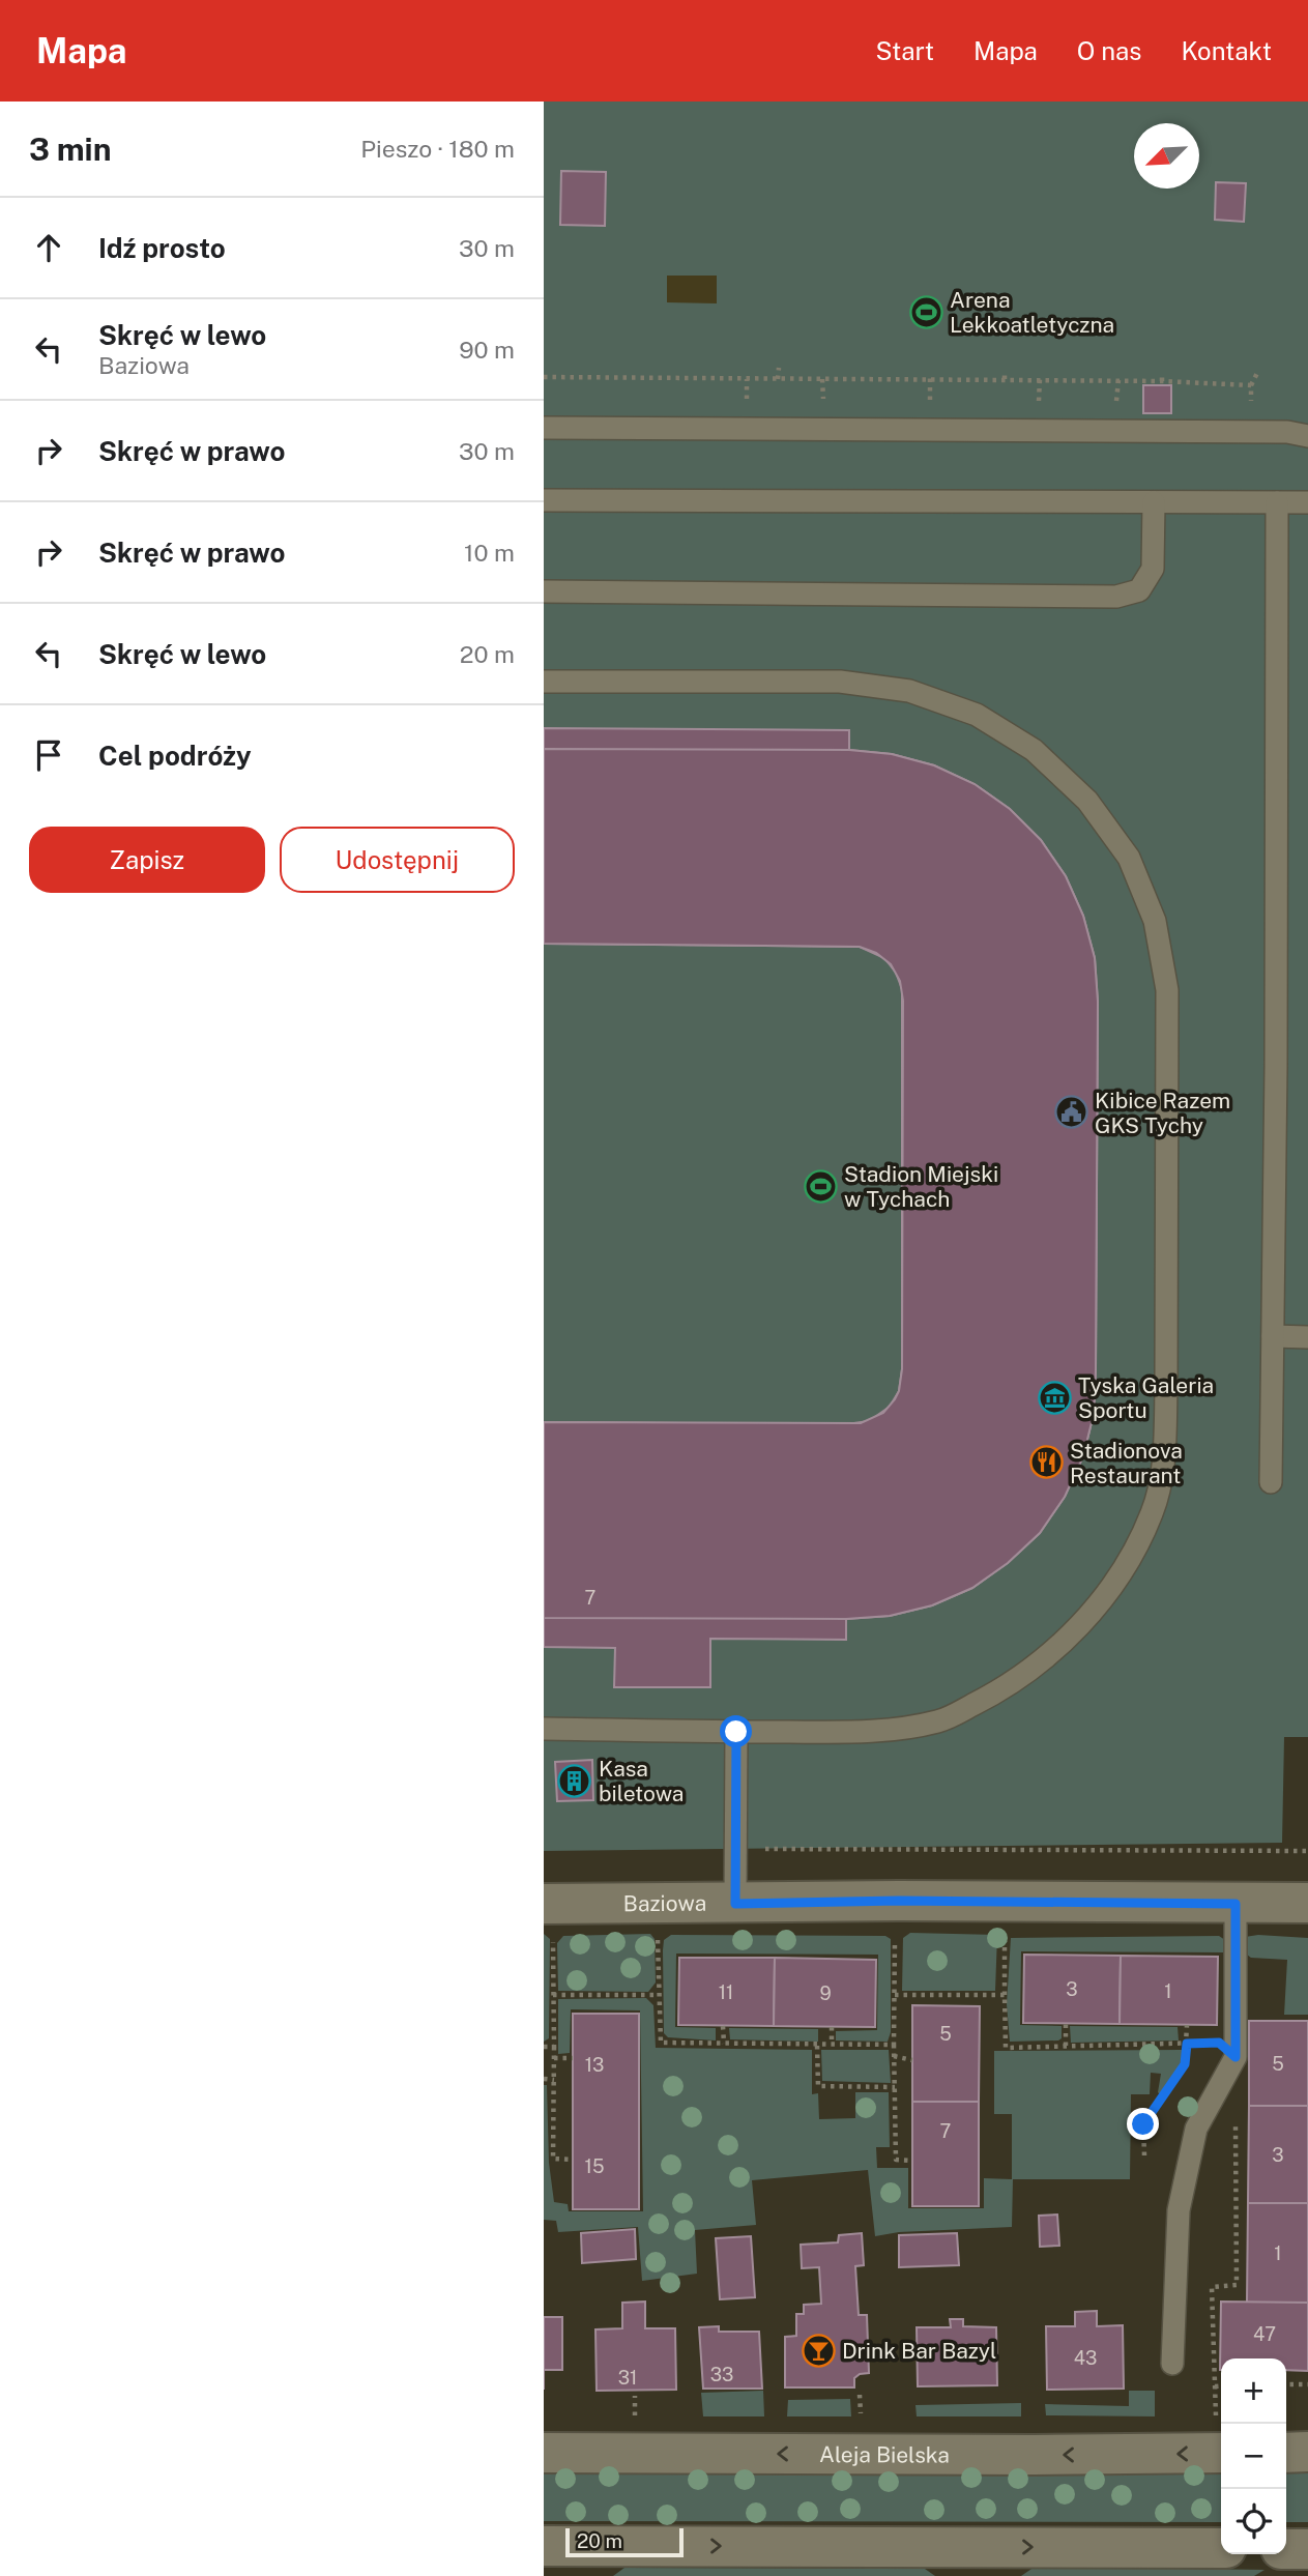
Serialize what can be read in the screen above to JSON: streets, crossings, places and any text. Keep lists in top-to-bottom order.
{
  "streets": {
    "main road": ["Baziowa", "Aleja Bielska"]
  },
  "places": {
    "sports": ["Arena Lekkoatletyczna", "Stadion Miejski w Tychach"],
    "public building": ["Kibice Razem GKS Tychy"],
    "museum": ["Tyska Galeria Sportu"],
    "restaurant": ["Stadionova Restaurant"],
    "building": ["Kasa biletowa"],
    "bar": ["Drink Bar Bazyl"]
  },
  "house_numbers": [
    "7",
    "3",
    "1",
    "11",
    "9",
    "5",
    "5",
    "13",
    "7",
    "3",
    "15",
    "1",
    "47",
    "43",
    "33",
    "31"
  ],
  "scale_bar": "20 m",
  "north": "bottom left",
  "page": {
    "header": "Mapa",
    "nav": [
      "Start",
      "Mapa",
      "O nas",
      "Kontakt"
    ],
    "heading": ["3 min", "Pieszo · 180 m"],
    "list": [
      ["Idź prosto", "30 m"],
      ["Skręć w lewo", "Baziowa", "90 m"],
      ["Skręć w prawo", "30 m"],
      ["Skręć w prawo", "10 m"],
      ["Skręć w lewo", "20 m"],
      "Cel podróży"
    ],
    "buttons": ["Zapisz", "Udostępnij"],
    "map_buttons": ["+", "−"],
    "scale": "20 m"
  }
}
